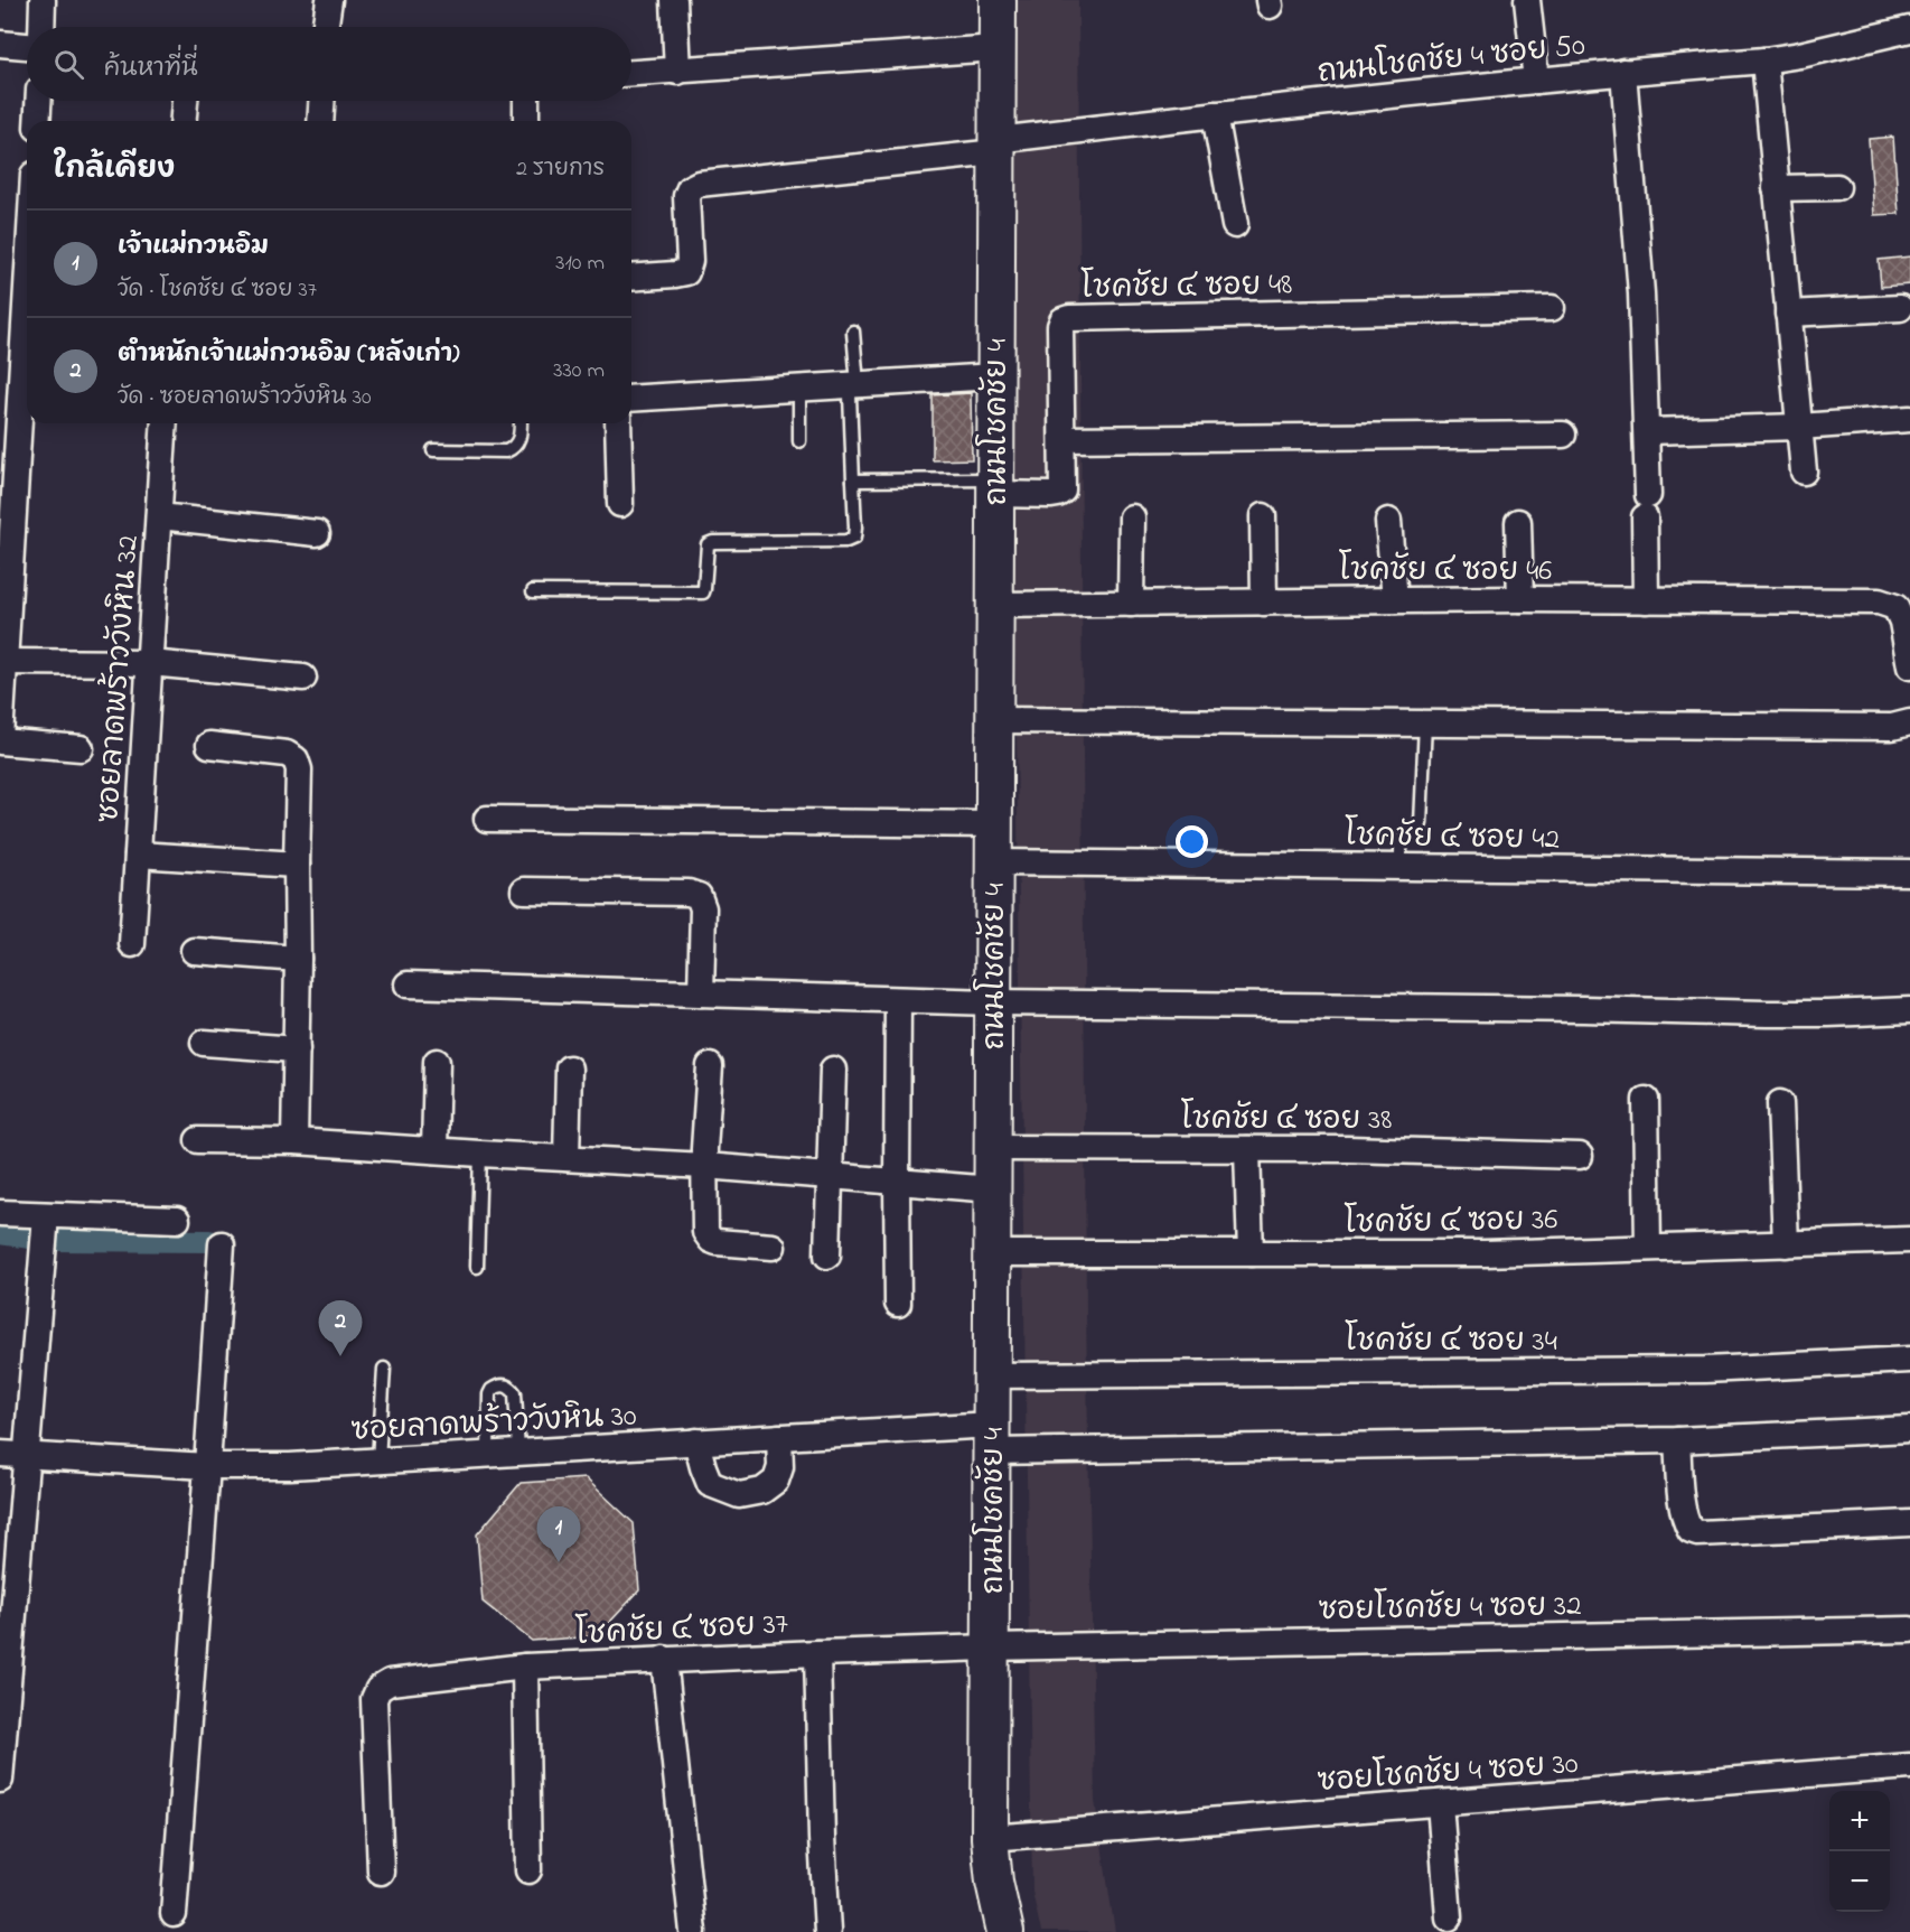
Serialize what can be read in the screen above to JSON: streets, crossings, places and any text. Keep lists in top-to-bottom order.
{
  "streets": {
    "street": [
      "ถนนโชคชัย 4 ซอย 50",
      "โชคชัย ๔ ซอย 48",
      "ถนนโชคชัย 4",
      "โชคชัย ๔ ซอย 46",
      "ซอยลาดพร้าววังหิน 32",
      "โชคชัย ๔ ซอย 42",
      "โชคชัย ๔ ซอย 38",
      "โชคชัย ๔ ซอย 36",
      "โชคชัย ๔ ซอย 34",
      "ซอยลาดพร้าววังหิน 30",
      "ซอยโชคชัย 4 ซอย 32",
      "โชคชัย ๔ ซอย 37",
      "ซอยโชคชัย 4 ซอย 30"
    ]
  },
  "crossings": [
    ["ถนนโชคชัย 4 ซอย 50", "ถนนโชคชัย 4"],
    ["โชคชัย ๔ ซอย 48", "ถนนโชคชัย 4"],
    ["ถนนโชคชัย 4", "โชคชัย ๔ ซอย 46"],
    ["ถนนโชคชัย 4", "โชคชัย ๔ ซอย 42"],
    ["ถนนโชคชัย 4", "โชคชัย ๔ ซอย 38"],
    ["ถนนโชคชัย 4", "โชคชัย ๔ ซอย 36"],
    ["ถนนโชคชัย 4", "โชคชัย ๔ ซอย 34"],
    ["ถนนโชคชัย 4", "ซอยลาดพร้าววังหิน 30"],
    ["ถนนโชคชัย 4", "ซอยโชคชัย 4 ซอย 32"],
    ["ถนนโชคชัย 4", "โชคชัย ๔ ซอย 37"],
    ["ถนนโชคชัย 4", "ซอยโชคชัย 4 ซอย 30"],
    ["ซอยโชคชัย 4 ซอย 32", "โชคชัย ๔ ซอย 37"]
  ],
  "page": {
    "search": "ค้นหาที่นี่",
    "heading": ["ใกล้เคียง", "2 รายการ"],
    "list": [
      {
        "mark": "1",
        "name": "เจ้าแม่กวนอิม",
        "note": "วัด · โชคชัย ๔ ซอย 37",
        "value": "310 m"
      },
      {
        "mark": "2",
        "name": "ตำหนักเจ้าแม่กวนอิม (หลังเก่า)",
        "note": "วัด · ซอยลาดพร้าววังหิน 30",
        "value": "330 m"
      }
    ],
    "pins": ["2", "1"],
    "map_buttons": ["+", "−"]
  }
}
